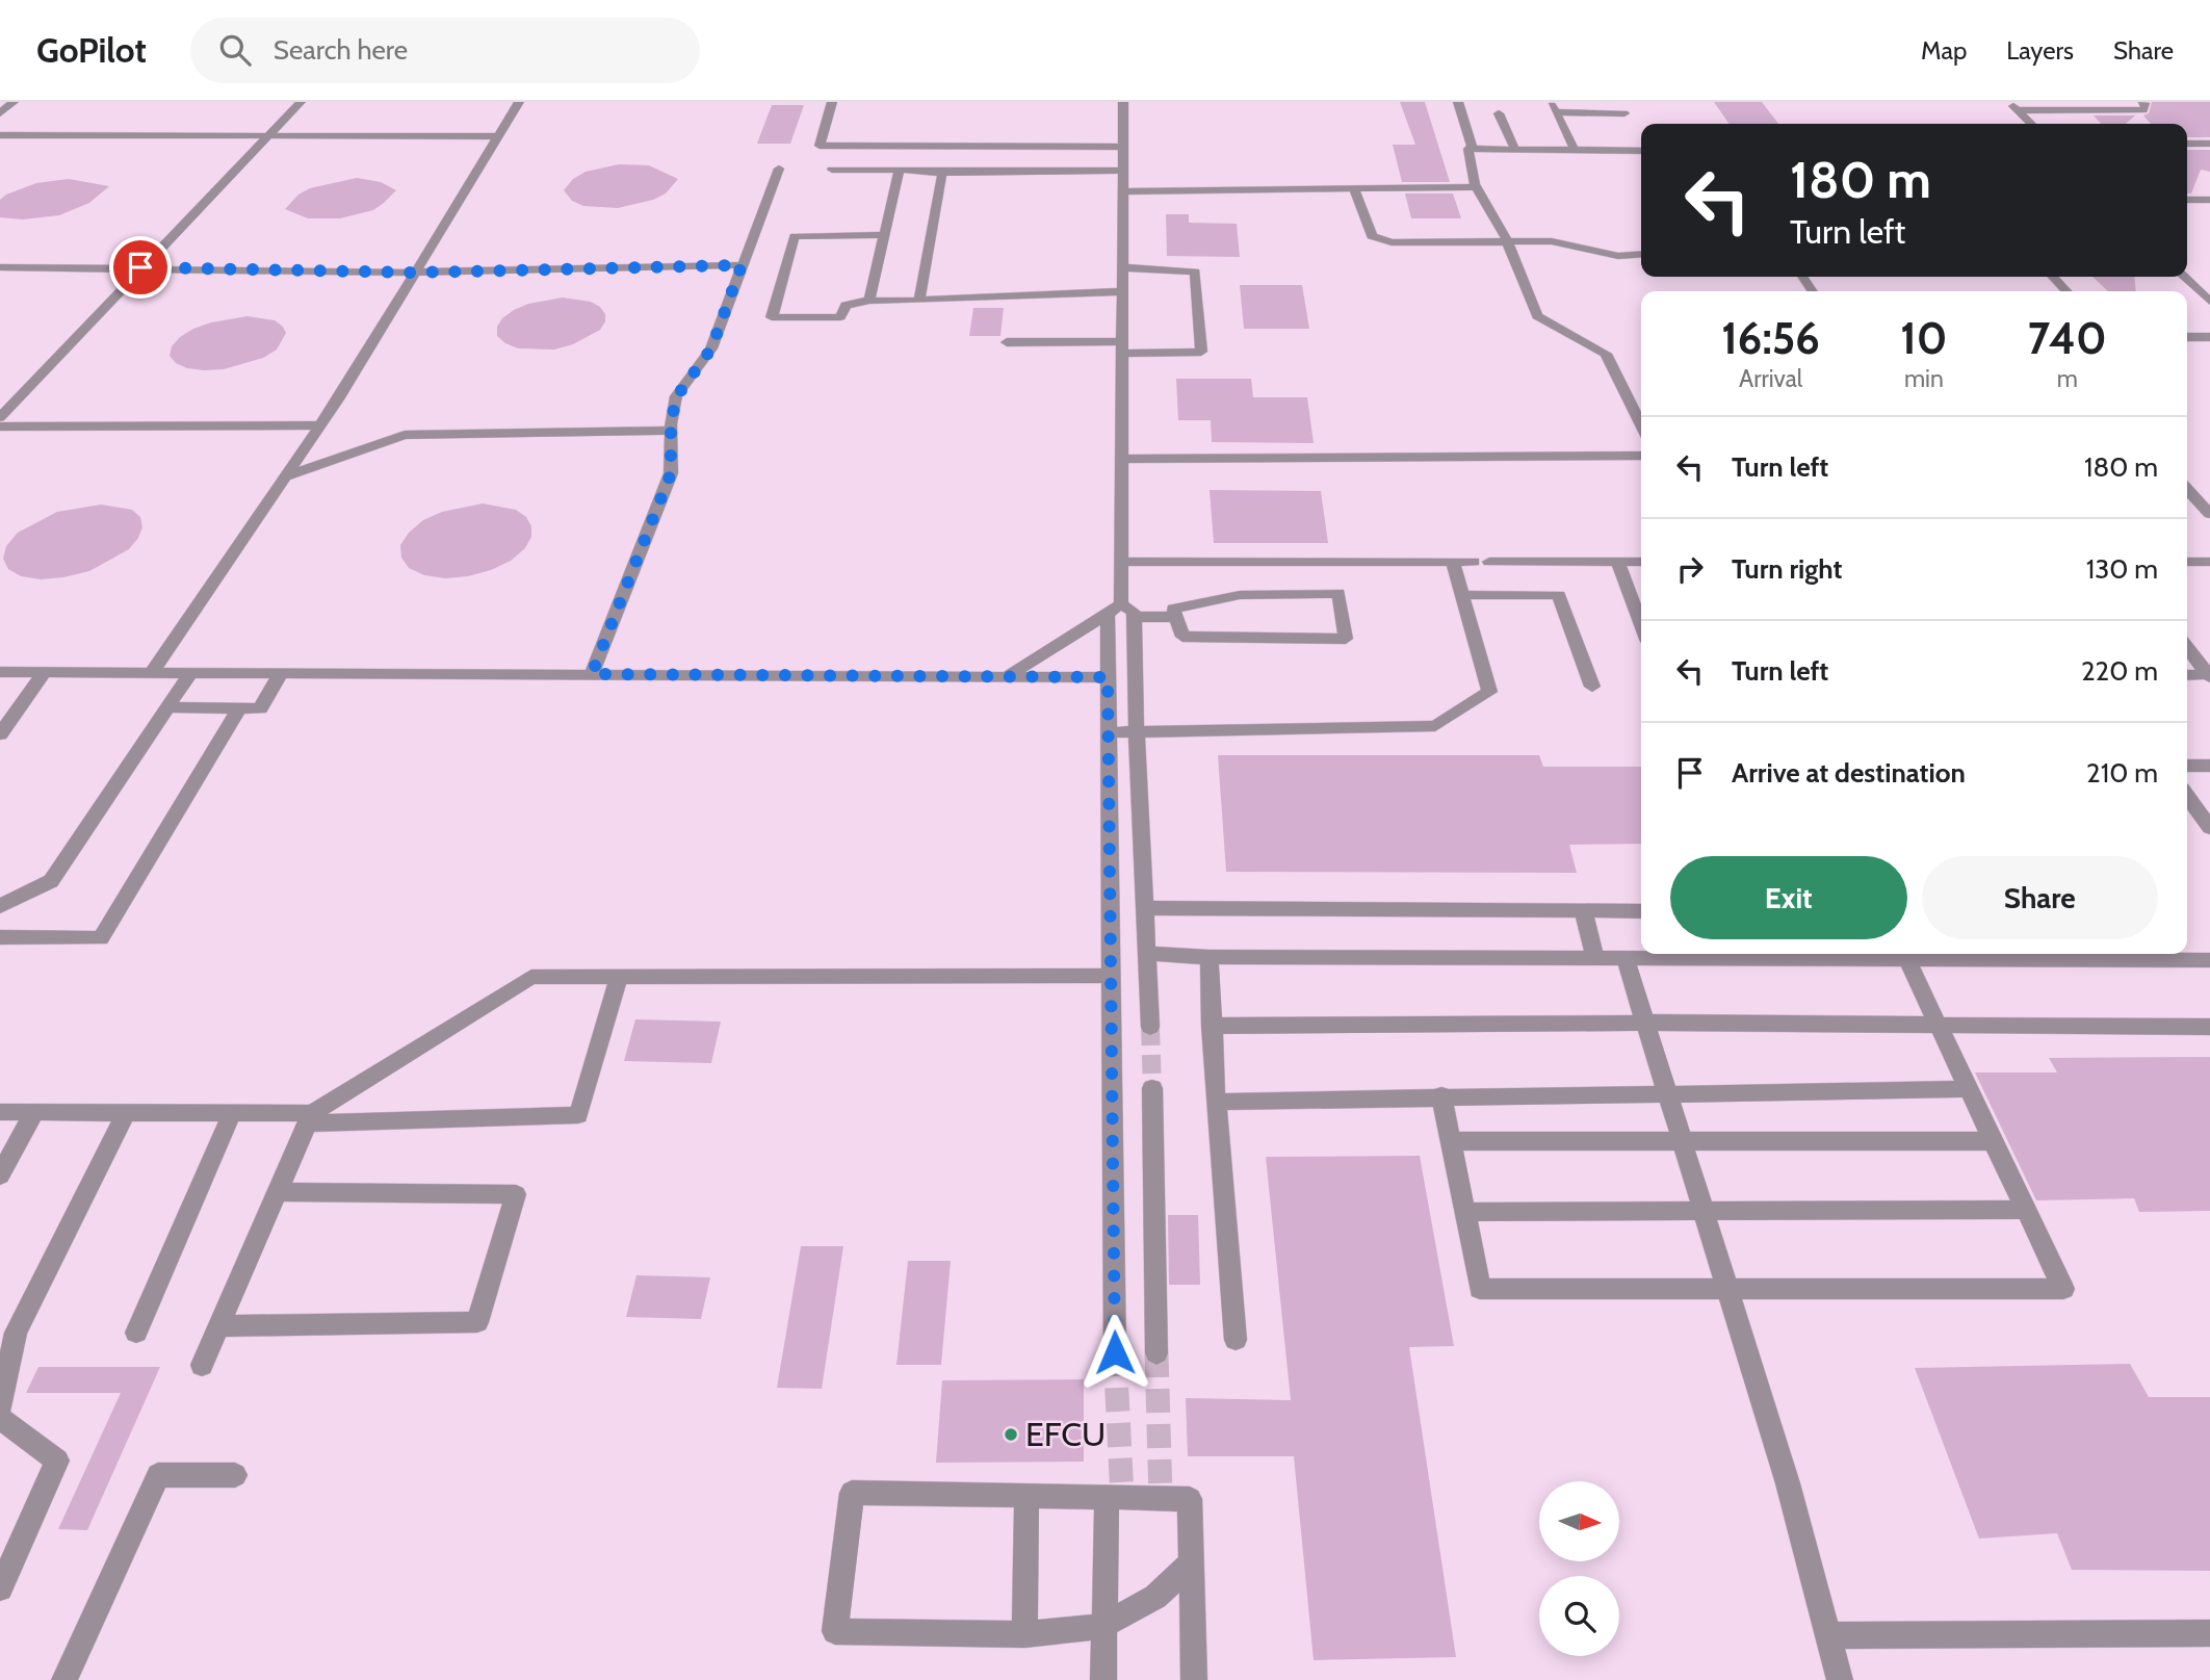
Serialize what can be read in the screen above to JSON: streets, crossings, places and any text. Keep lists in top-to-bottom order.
{
  "places": ["EFCU"],
  "north": "right",
  "page": {
    "header": "GoPilot",
    "search": "Search here",
    "nav": ["Map", "Layers", "Share"],
    "turn": ["180 m", "Turn left"],
    "eta": [
      "16:56",
      "Arrival",
      "10",
      "min",
      "740",
      "m"
    ],
    "list": [
      {
        "name": "Turn left",
        "value": "180 m"
      },
      {
        "name": "Turn right",
        "value": "130 m"
      },
      {
        "name": "Turn left",
        "value": "220 m"
      },
      {
        "name": "Arrive at destination",
        "value": "210 m"
      }
    ],
    "buttons": ["Exit", "Share"]
  }
}
